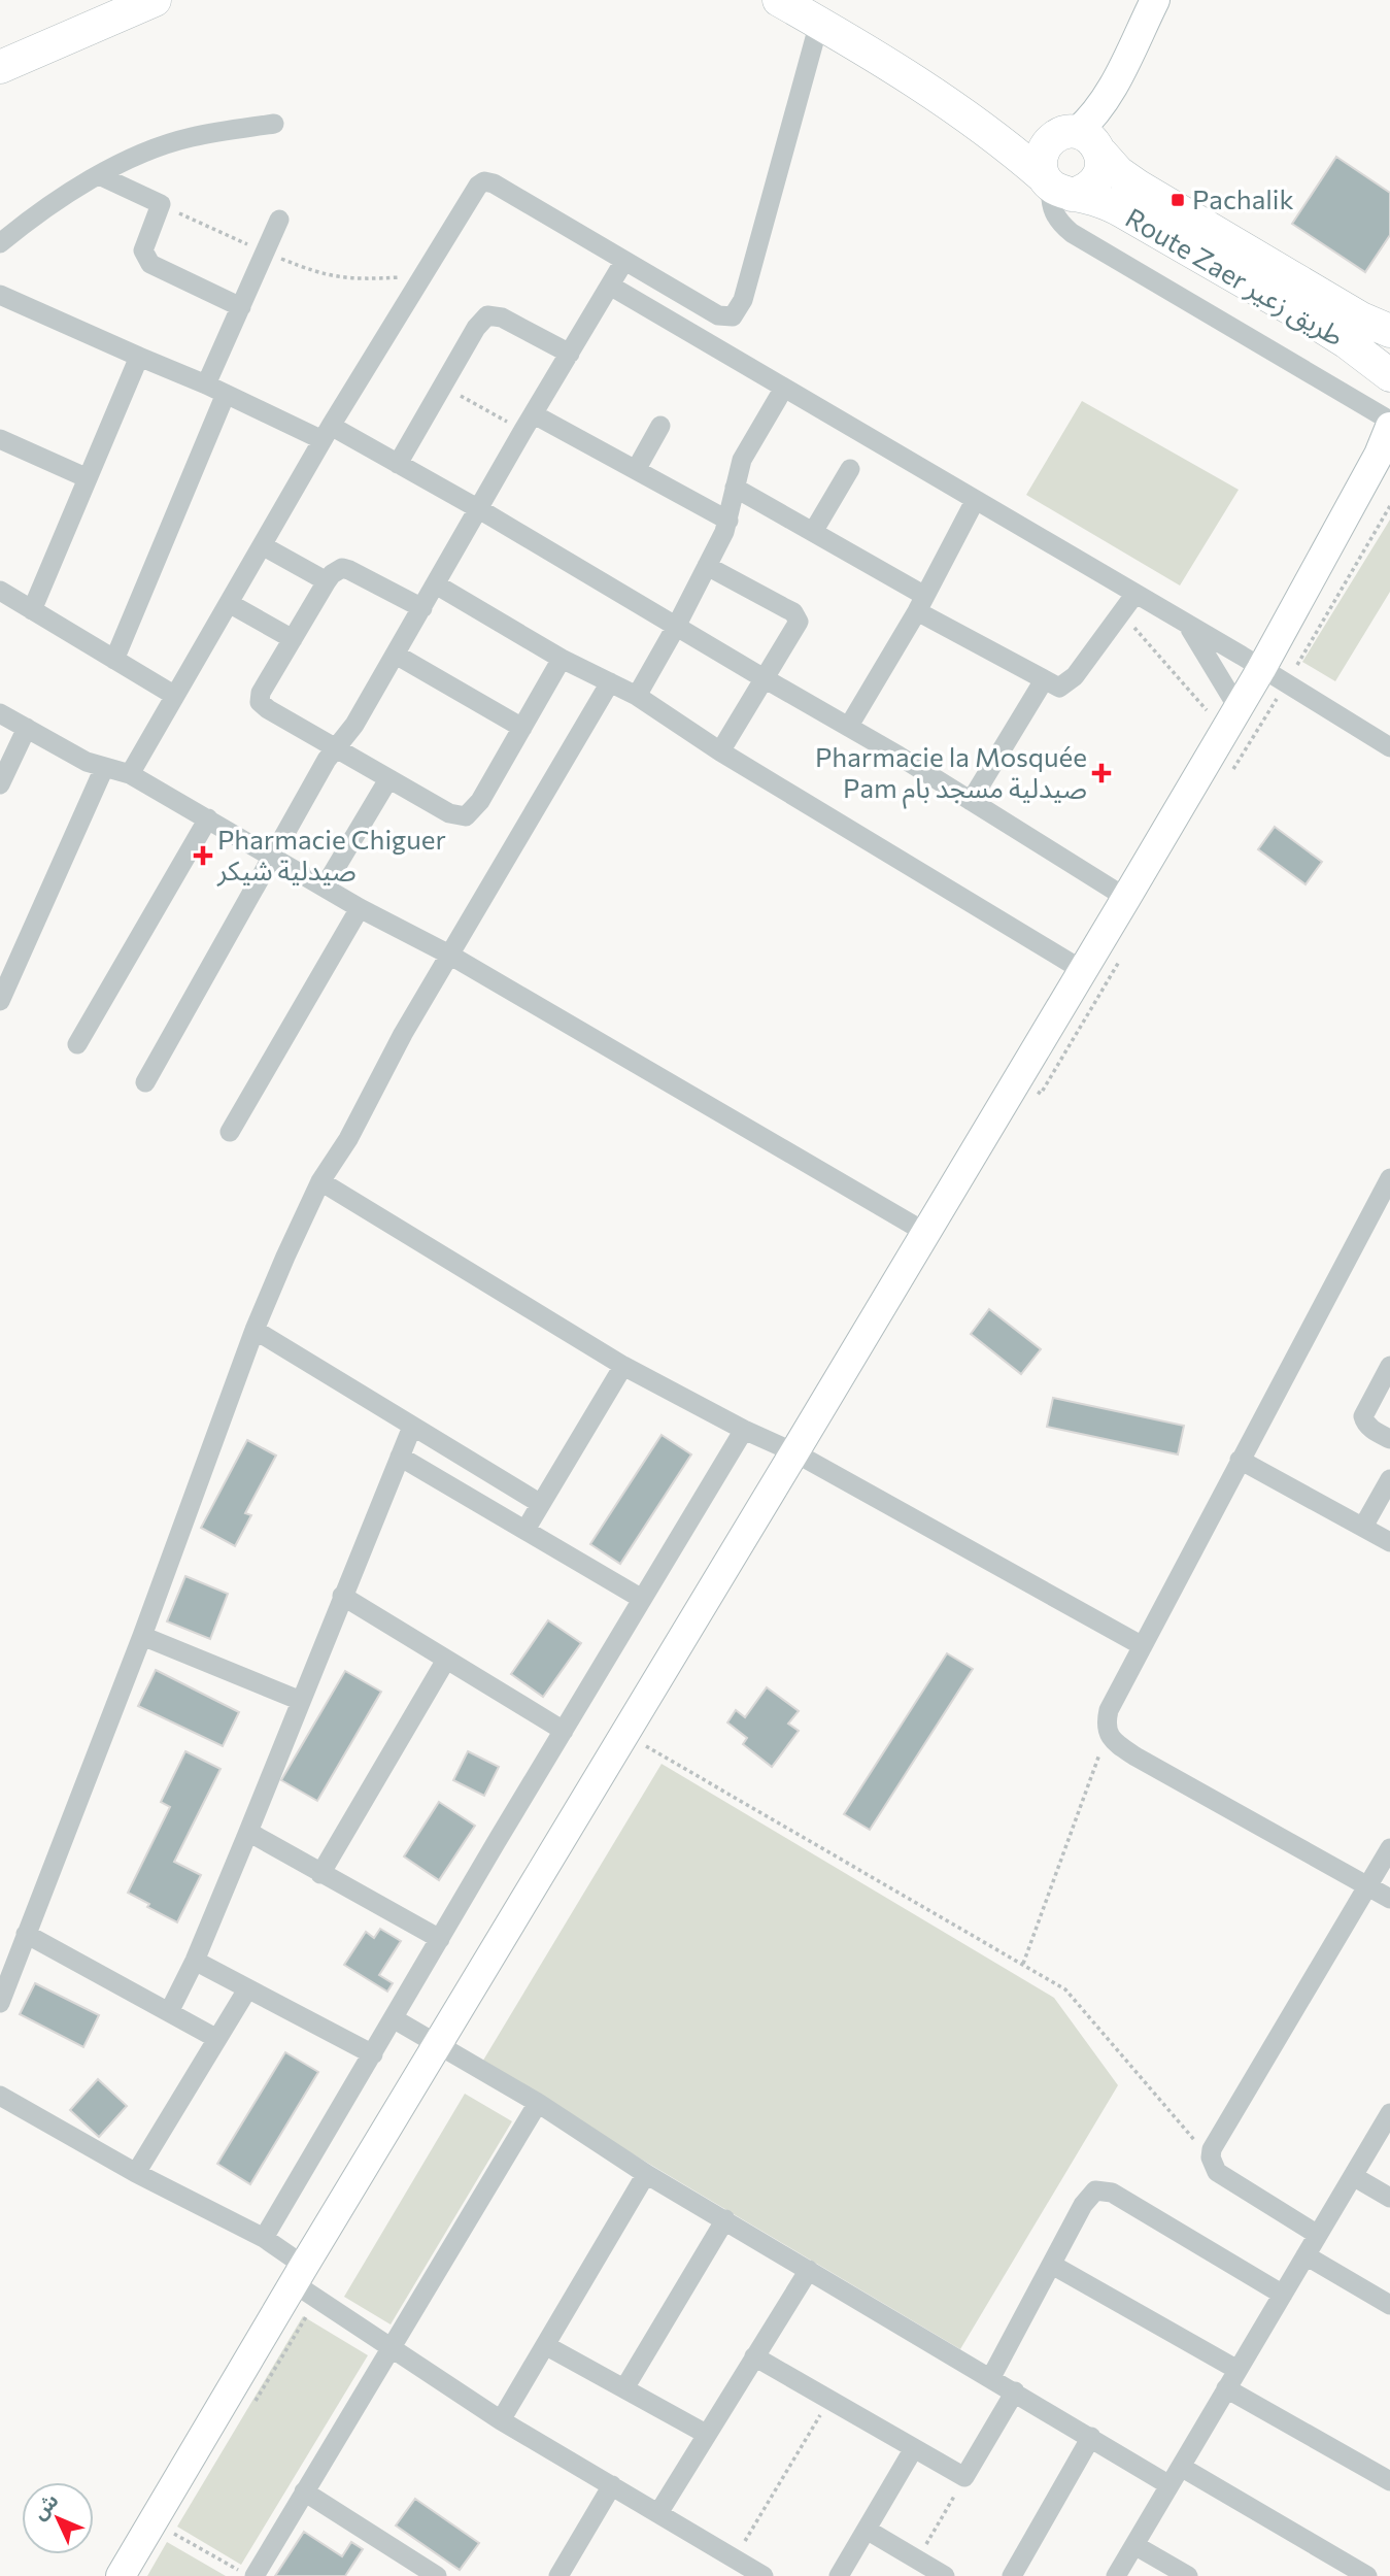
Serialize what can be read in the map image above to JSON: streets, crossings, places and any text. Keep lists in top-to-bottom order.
{
  "streets": {
    "main road": ["Route Zaer طريق زعير"]
  },
  "places": {
    "transit": ["Pachalik"],
    "health": ["Pharmacie la Mosquée Pam صيدلية مسجد بام", "Pharmacie Chiguer صيدلية شيكر"]
  },
  "north": "top left"
}
